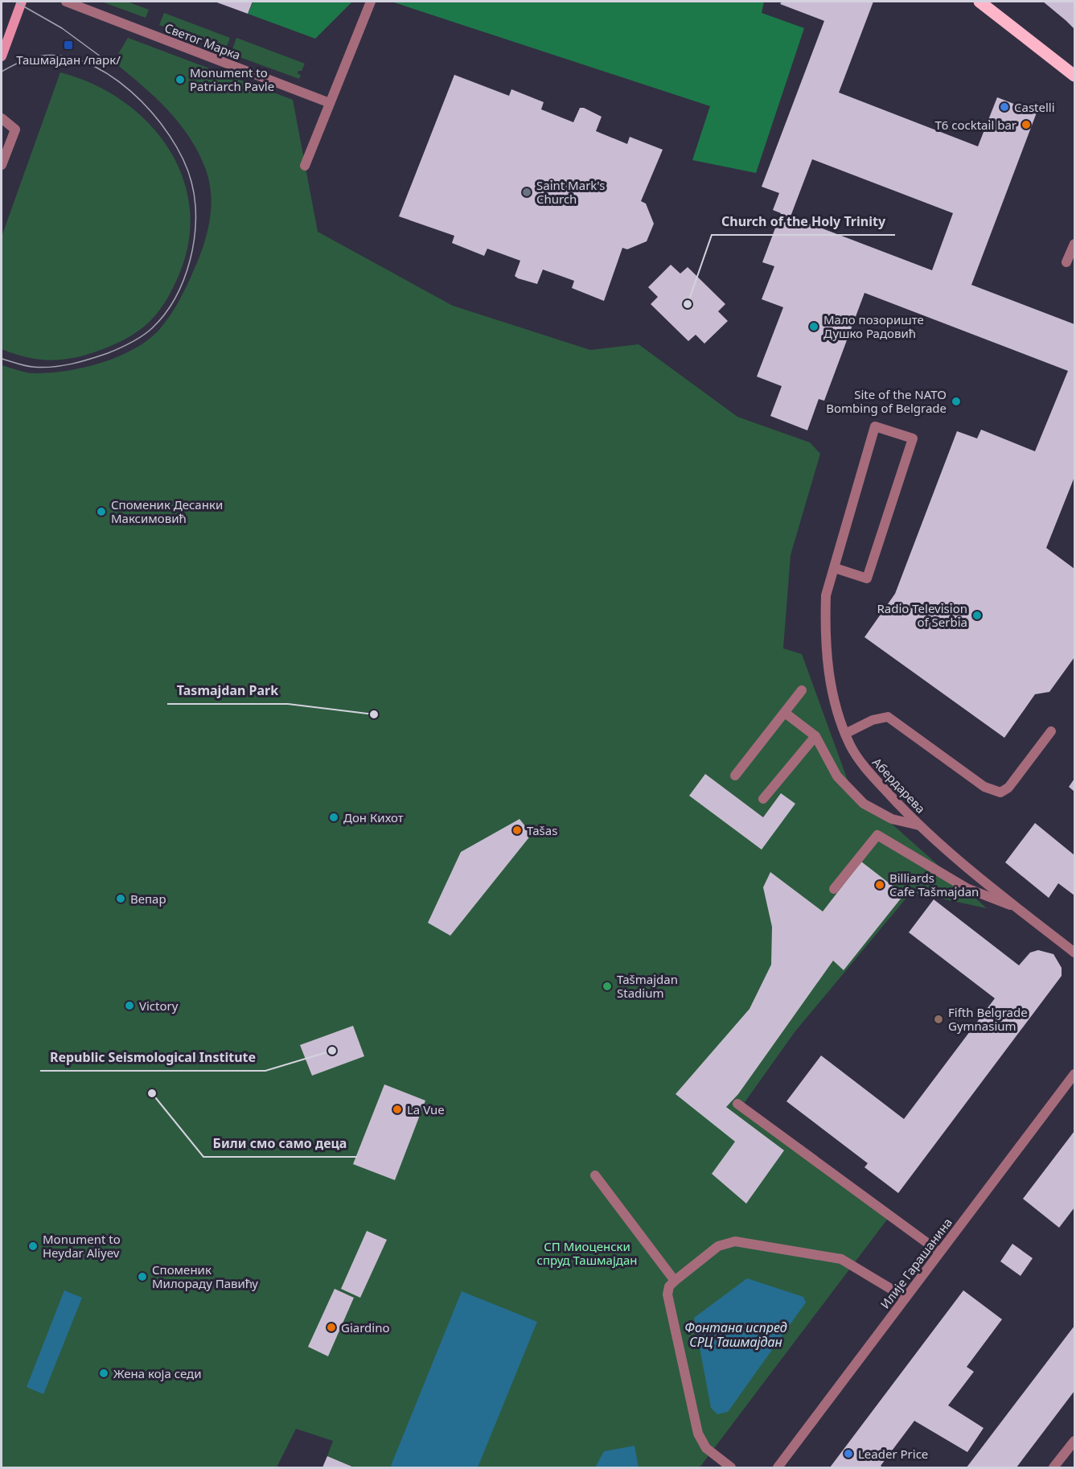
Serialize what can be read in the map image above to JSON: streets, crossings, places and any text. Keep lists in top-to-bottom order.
{
  "streets": {
    "street": ["Светог Марка", "Абердарева", "Илије Гарашанина"]
  },
  "water": ["Фонтана испред СРЦ Ташмајдан"],
  "parks": ["СП Миоценски спруд Ташмајдан"],
  "places": {
    "transit": ["Ташмајдан /парк/"],
    "other": [
      "Monument to Patriarch Pavle",
      "Castelli",
      "T6 cocktail bar",
      "Saint Mark's Church",
      "Church of the Holy Trinity",
      "Мало позориште Душко Радовић",
      "Site of the NATO Bombing of Belgrade",
      "Споменик Десанки Максимовић",
      "Radio Television of Serbia",
      "Tasmajdan Park",
      "Дон Кихот",
      "Tašas",
      "Billiards Cafe Tašmajdan",
      "Вепар",
      "Tašmajdan Stadium",
      "Victory",
      "Fifth Belgrade Gymnasium",
      "Republic Seismological Institute",
      "Били смо само деца",
      "La Vue",
      "Monument to Heydar Aliyev",
      "Споменик Милораду Павићу",
      "Giardino",
      "Жена која седи",
      "Leader Price"
    ]
  }
}
